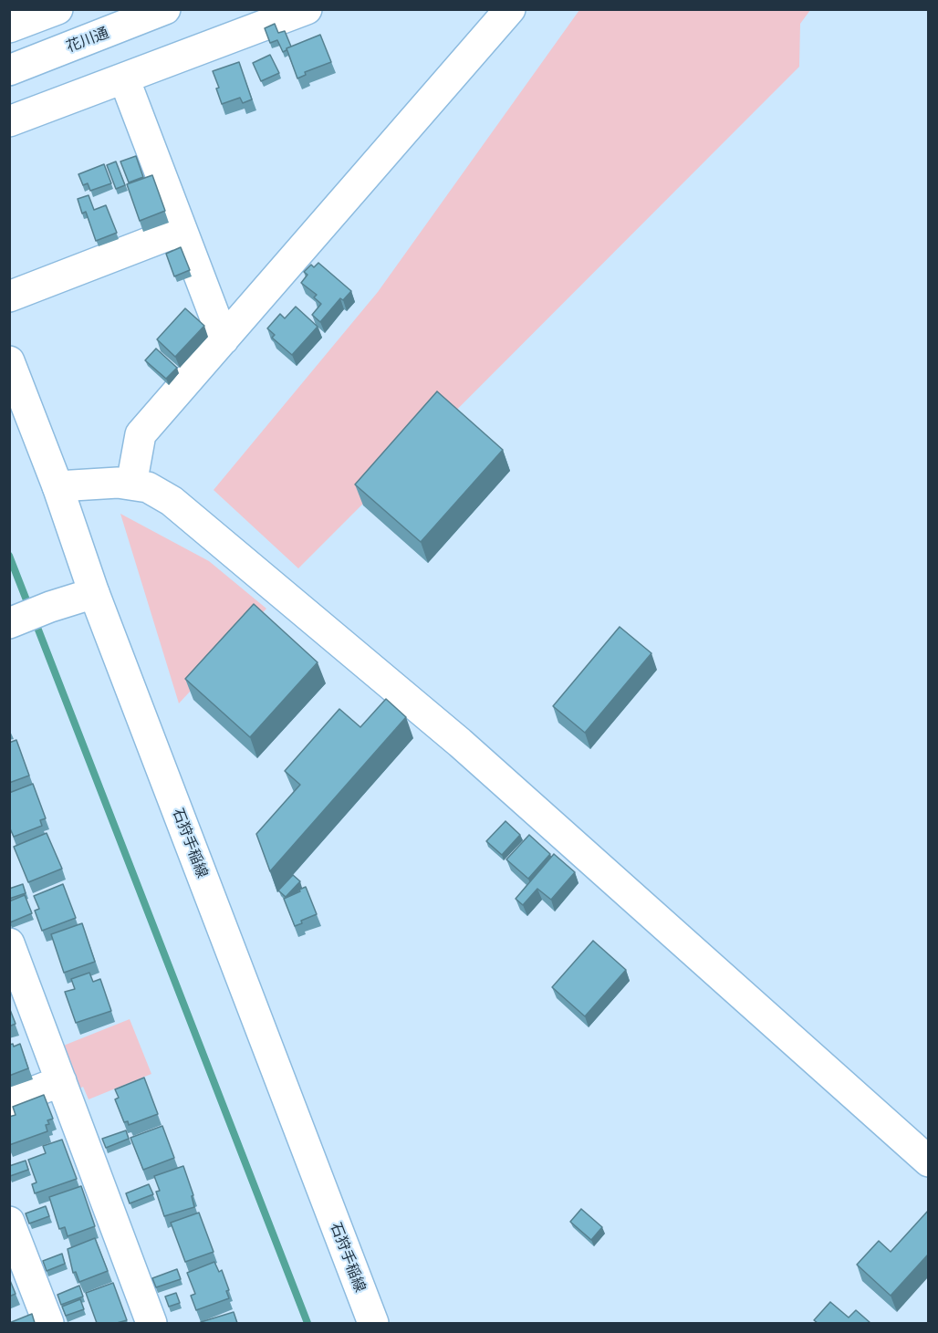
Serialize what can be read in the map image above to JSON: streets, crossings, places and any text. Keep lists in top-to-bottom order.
{
  "streets": {
    "street": ["花川通", "石狩手稲線"]
  }
}
